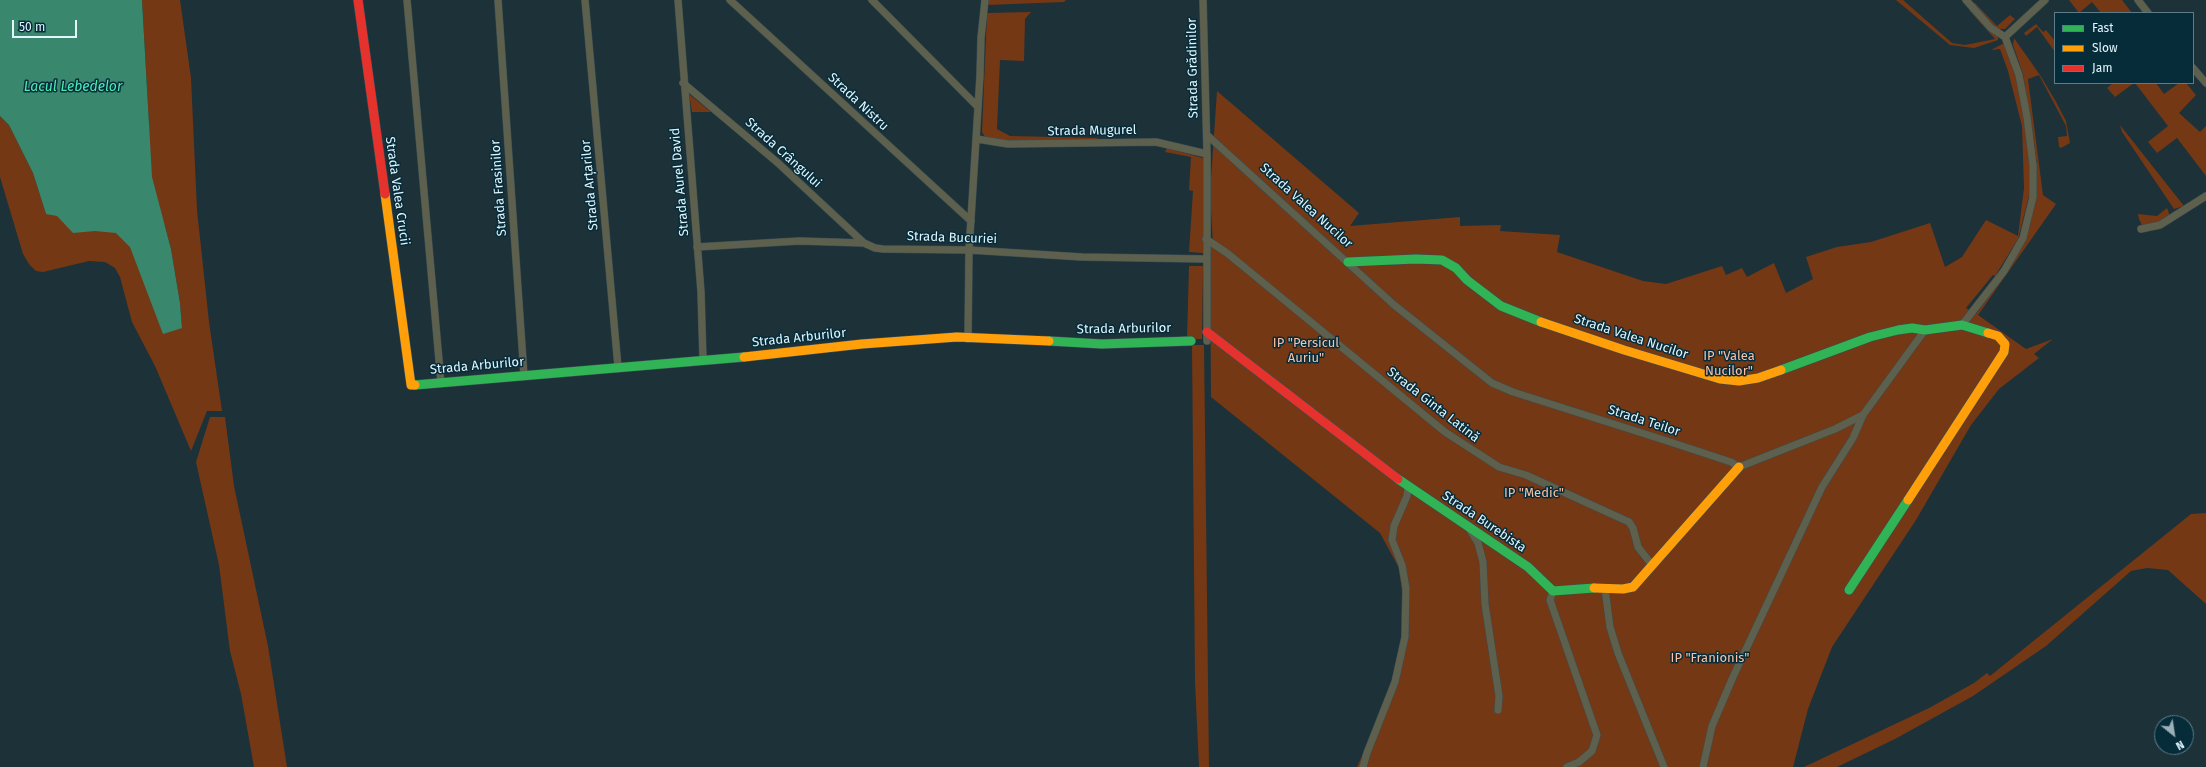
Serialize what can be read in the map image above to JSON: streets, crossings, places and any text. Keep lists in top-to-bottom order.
{
  "streets": {
    "street": [
      "Strada Grădinilor",
      "Strada Nistru",
      "Strada Mugurel",
      "Strada Crângului",
      "Strada Aurel David",
      "Strada Arțarilor",
      "Strada Frasinilor",
      "Strada Valea Crucii",
      "Strada Valea Nucilor",
      "Strada Bucuriei",
      "Strada Arburilor",
      "Strada Ginta Latină",
      "Strada Teilor",
      "Strada Burebista"
    ]
  },
  "crossings": [
    ["Strada Grădinilor", "Strada Mugurel"],
    ["Strada Grădinilor", "Strada Valea Nucilor"],
    ["Strada Grădinilor", "Strada Bucuriei"],
    ["Strada Grădinilor", "Strada Ginta Latină"],
    ["Strada Grădinilor", "Strada Burebista"],
    ["Strada Crângului", "Strada Aurel David"],
    ["Strada Crângului", "Strada Bucuriei"],
    ["Strada Aurel David", "Strada Bucuriei"],
    ["Strada Aurel David", "Strada Arburilor"],
    ["Strada Arțarilor", "Strada Arburilor"],
    ["Strada Frasinilor", "Strada Arburilor"],
    ["Strada Valea Crucii", "Strada Arburilor"],
    ["Strada Valea Nucilor", "Strada Teilor"]
  ],
  "water": ["Lacul Lebedelor"],
  "parks": [
    "IP \"Persicul Auriu\"",
    "IP \"Valea Nucilor\"",
    "IP \"Medic\"",
    "IP \"Franionis\""
  ],
  "legend": ["Fast", "Slow", "Jam"],
  "scale_bar": "50 m",
  "north": "bottom right"
}
